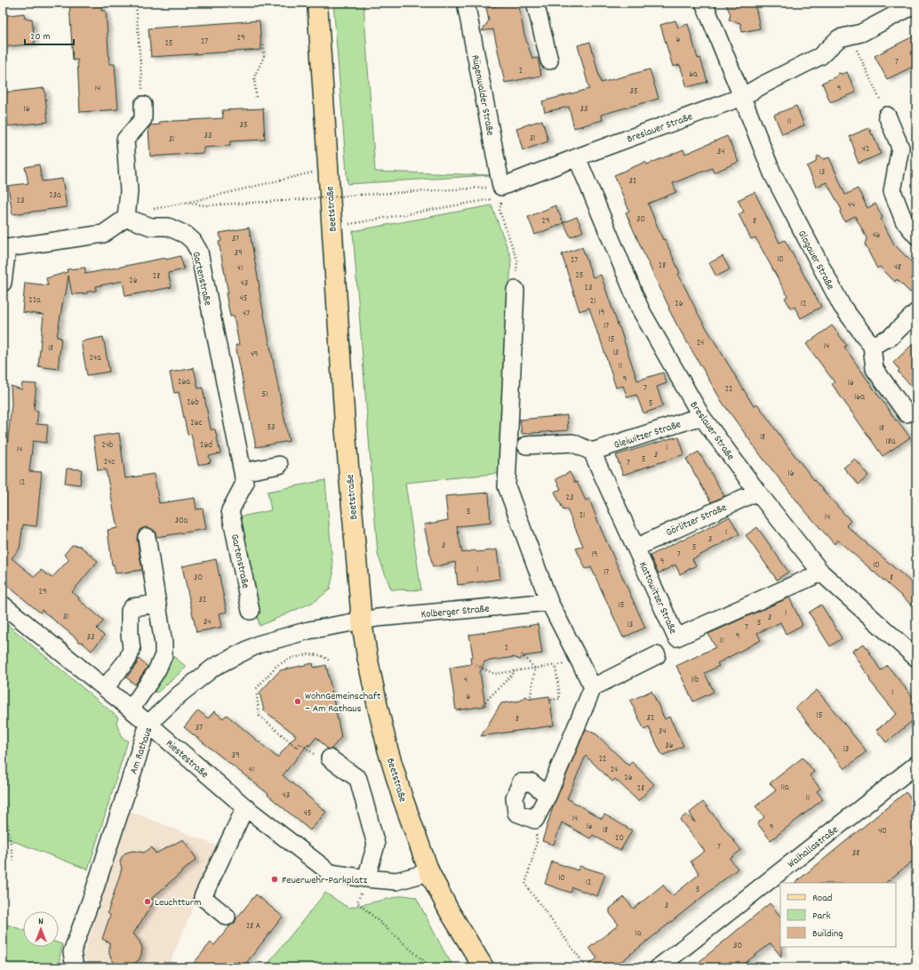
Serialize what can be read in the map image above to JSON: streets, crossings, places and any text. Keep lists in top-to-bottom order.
{
  "streets": {
    "main road": ["Beetstraße"],
    "street": [
      "Rügenwalder Straße",
      "Breslauer Straße",
      "Glogauer Straße",
      "Gartenstraße",
      "Gleiwitzer Straße",
      "Görlitzer Straße",
      "Kattowitzer Straße",
      "Kolberger Straße",
      "Am Rathaus",
      "Riestestraße",
      "Walhallastraße"
    ]
  },
  "crossings": [
    ["Rügenwalder Straße", "Breslauer Straße"],
    ["Breslauer Straße", "Glogauer Straße"],
    ["Breslauer Straße", "Gleiwitzer Straße"],
    ["Breslauer Straße", "Görlitzer Straße"],
    ["Breslauer Straße", "Kattowitzer Straße"],
    ["Beetstraße", "Kolberger Straße"],
    ["Beetstraße", "Am Rathaus"],
    ["Beetstraße", "Riestestraße"],
    ["Gleiwitzer Straße", "Kattowitzer Straße"],
    ["Görlitzer Straße", "Kattowitzer Straße"],
    ["Kolberger Straße", "Am Rathaus"],
    ["Am Rathaus", "Riestestraße"]
  ],
  "places": ["WohnGemeinschaft – Am Rathaus", "Feuerwehr-Parkplatz", "Leuchtturm"],
  "house_numbers": [
    "29",
    "6",
    "27",
    "25",
    "7",
    "2",
    "6a",
    "14",
    "9",
    "35",
    "16",
    "33",
    "11",
    "35",
    "33",
    "31",
    "31",
    "42",
    "34",
    "13",
    "32",
    "23a",
    "23",
    "44",
    "30",
    "29",
    "8",
    "46",
    "37",
    "39",
    "10",
    "27",
    "28",
    "48",
    "41",
    "25",
    "28",
    "26",
    "43",
    "23",
    "45",
    "22a",
    "21",
    "26",
    "12",
    "19",
    "47",
    "17",
    "15",
    "24",
    "14",
    "18",
    "13",
    "49",
    "24a",
    "11",
    "9",
    "26a",
    "16",
    "7",
    "22",
    "51",
    "16a",
    "26b",
    "5",
    "26c",
    "53",
    "18",
    "18",
    "18a",
    "24b",
    "26d",
    "1",
    "14",
    "3",
    "5",
    "24c",
    "7",
    "16",
    "12",
    "23",
    "5",
    "21",
    "14",
    "30a",
    "1",
    "3",
    "3",
    "5",
    "19",
    "7",
    "9",
    "10",
    "1",
    "17",
    "30",
    "8",
    "29",
    "32",
    "15",
    "1",
    "31",
    "3",
    "34",
    "5",
    "13",
    "7",
    "9",
    "33",
    "11",
    "2",
    "4",
    "11b",
    "1",
    "6",
    "15",
    "32",
    "8",
    "37",
    "34",
    "36",
    "13",
    "39",
    "22",
    "41",
    "24",
    "26",
    "11a",
    "28",
    "43",
    "11",
    "45",
    "14",
    "16",
    "9",
    "18",
    "40",
    "20",
    "7",
    "38",
    "10",
    "12",
    "5",
    "3",
    "28 A",
    "1a",
    "30"
  ],
  "legend": ["Road", "Park", "Building"],
  "scale_bar": "20 m",
  "north": "top"
}
